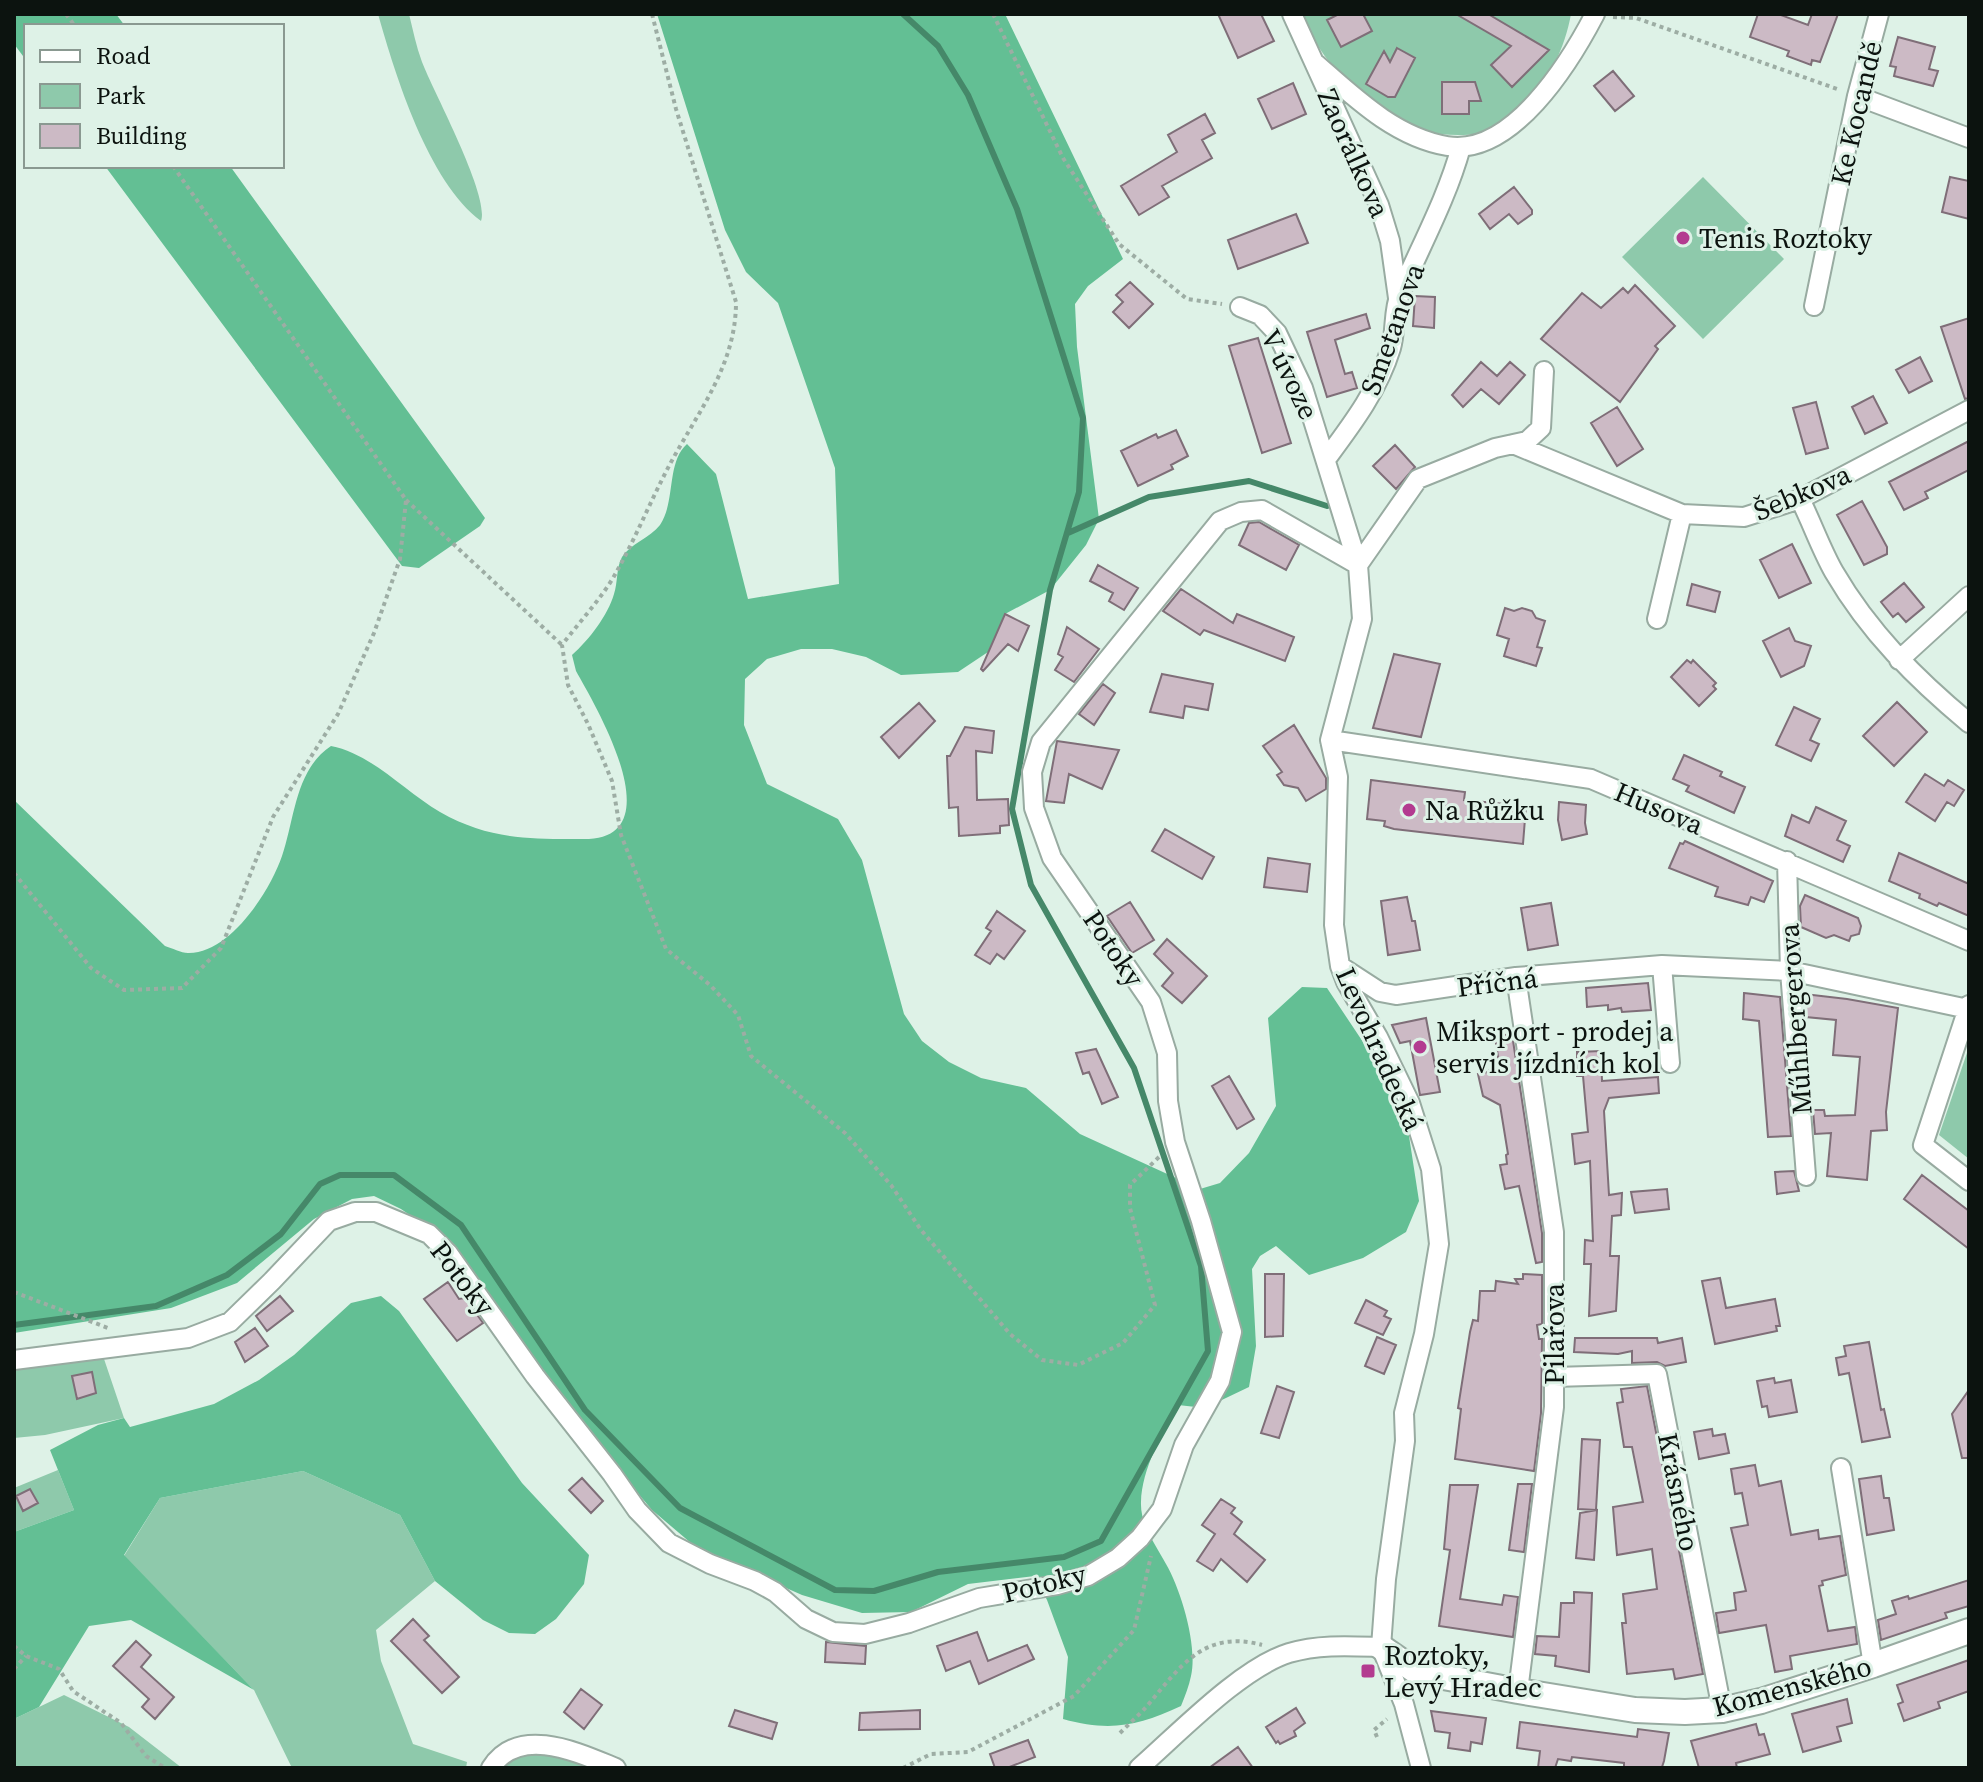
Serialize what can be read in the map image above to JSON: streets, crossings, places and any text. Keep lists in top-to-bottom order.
{
  "streets": {
    "street": [
      "Ke Kocandě",
      "Zaorálkova",
      "Smetanova",
      "V úvoze",
      "Šebkova",
      "Husova",
      "Potoky",
      "Příčná",
      "Műhlbergerova",
      "Levohradecká",
      "Pilařova",
      "Krásného",
      "Komenského"
    ]
  },
  "crossings": [
    ["Zaorálkova", "Smetanova"],
    ["Smetanova", "V úvoze"],
    ["V úvoze", "Potoky"],
    ["V úvoze", "Levohradecká"],
    ["Husova", "Műhlbergerova"],
    ["Husova", "Levohradecká"],
    ["Potoky", "Levohradecká"],
    ["Příčná", "Műhlbergerova"],
    ["Příčná", "Levohradecká"],
    ["Příčná", "Pilařova"],
    ["Levohradecká", "Komenského"],
    ["Pilařova", "Krásného"],
    ["Pilařova", "Komenského"],
    ["Krásného", "Komenského"]
  ],
  "places": {
    "other": ["Tenis Roztoky", "Na Růžku", "Miksport - prodej a servis jízdních kol"],
    "transit": ["Roztoky, Levý Hradec"]
  },
  "legend": ["Road", "Park", "Building"]
}
